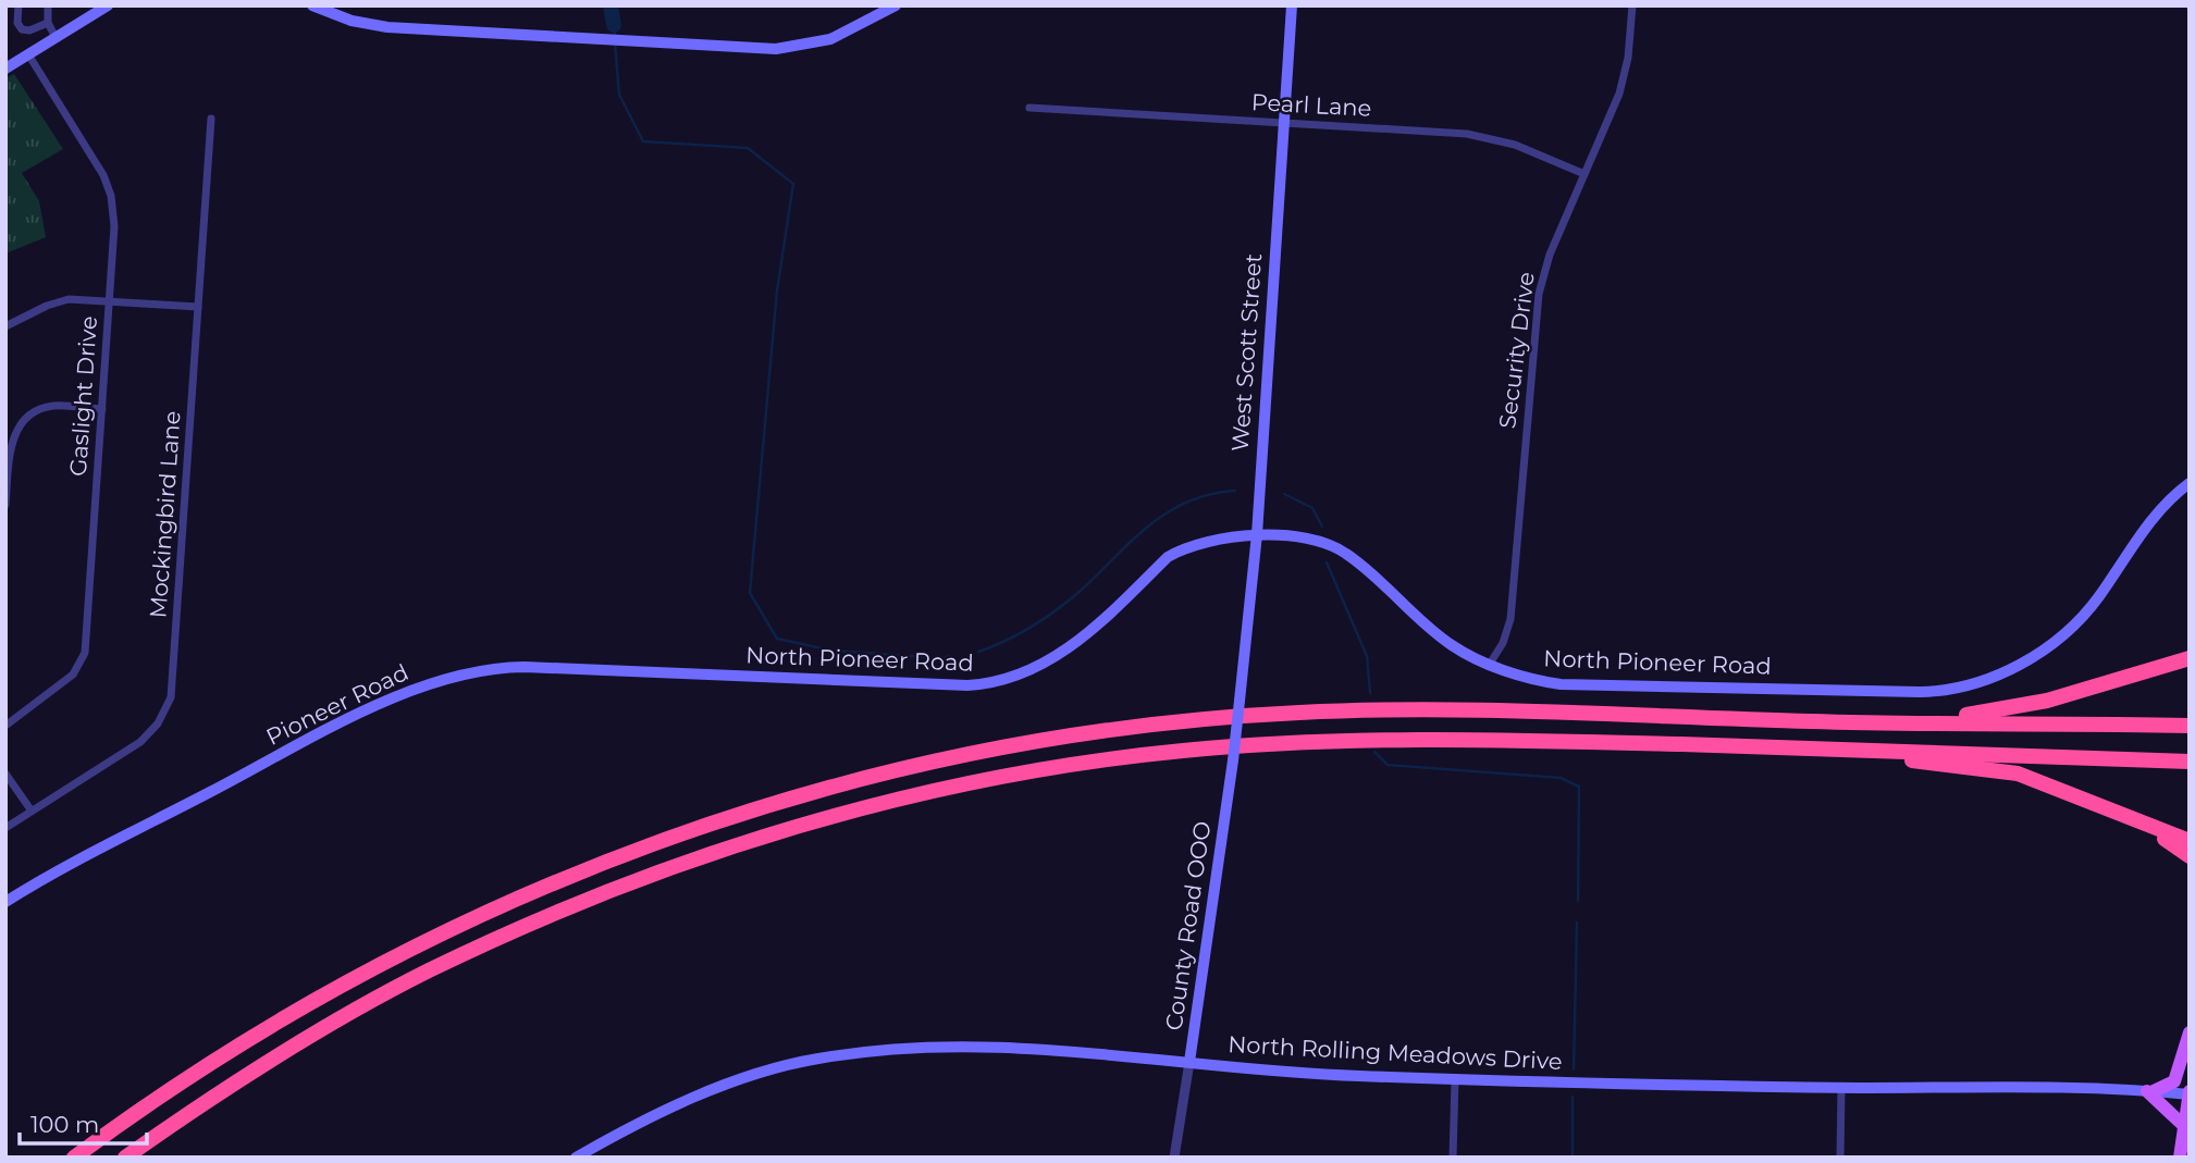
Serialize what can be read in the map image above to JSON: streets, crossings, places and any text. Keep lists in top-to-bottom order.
{
  "streets": {
    "main road": [
      "West Scott Street",
      "North Pioneer Road",
      "Pioneer Road",
      "County Road OOO",
      "North Rolling Meadows Drive"
    ],
    "street": [
      "Pearl Lane",
      "Security Drive",
      "Gaslight Drive",
      "Mockingbird Lane"
    ]
  },
  "crossings": [
    ["Pearl Lane", "Security Drive"],
    ["Pearl Lane", "West Scott Street"],
    ["Security Drive", "North Pioneer Road"],
    ["West Scott Street", "North Pioneer Road"],
    ["West Scott Street", "County Road OOO"],
    ["North Pioneer Road", "Pioneer Road"],
    ["County Road OOO", "North Rolling Meadows Drive"]
  ],
  "scale_bar": "100 m"
}
